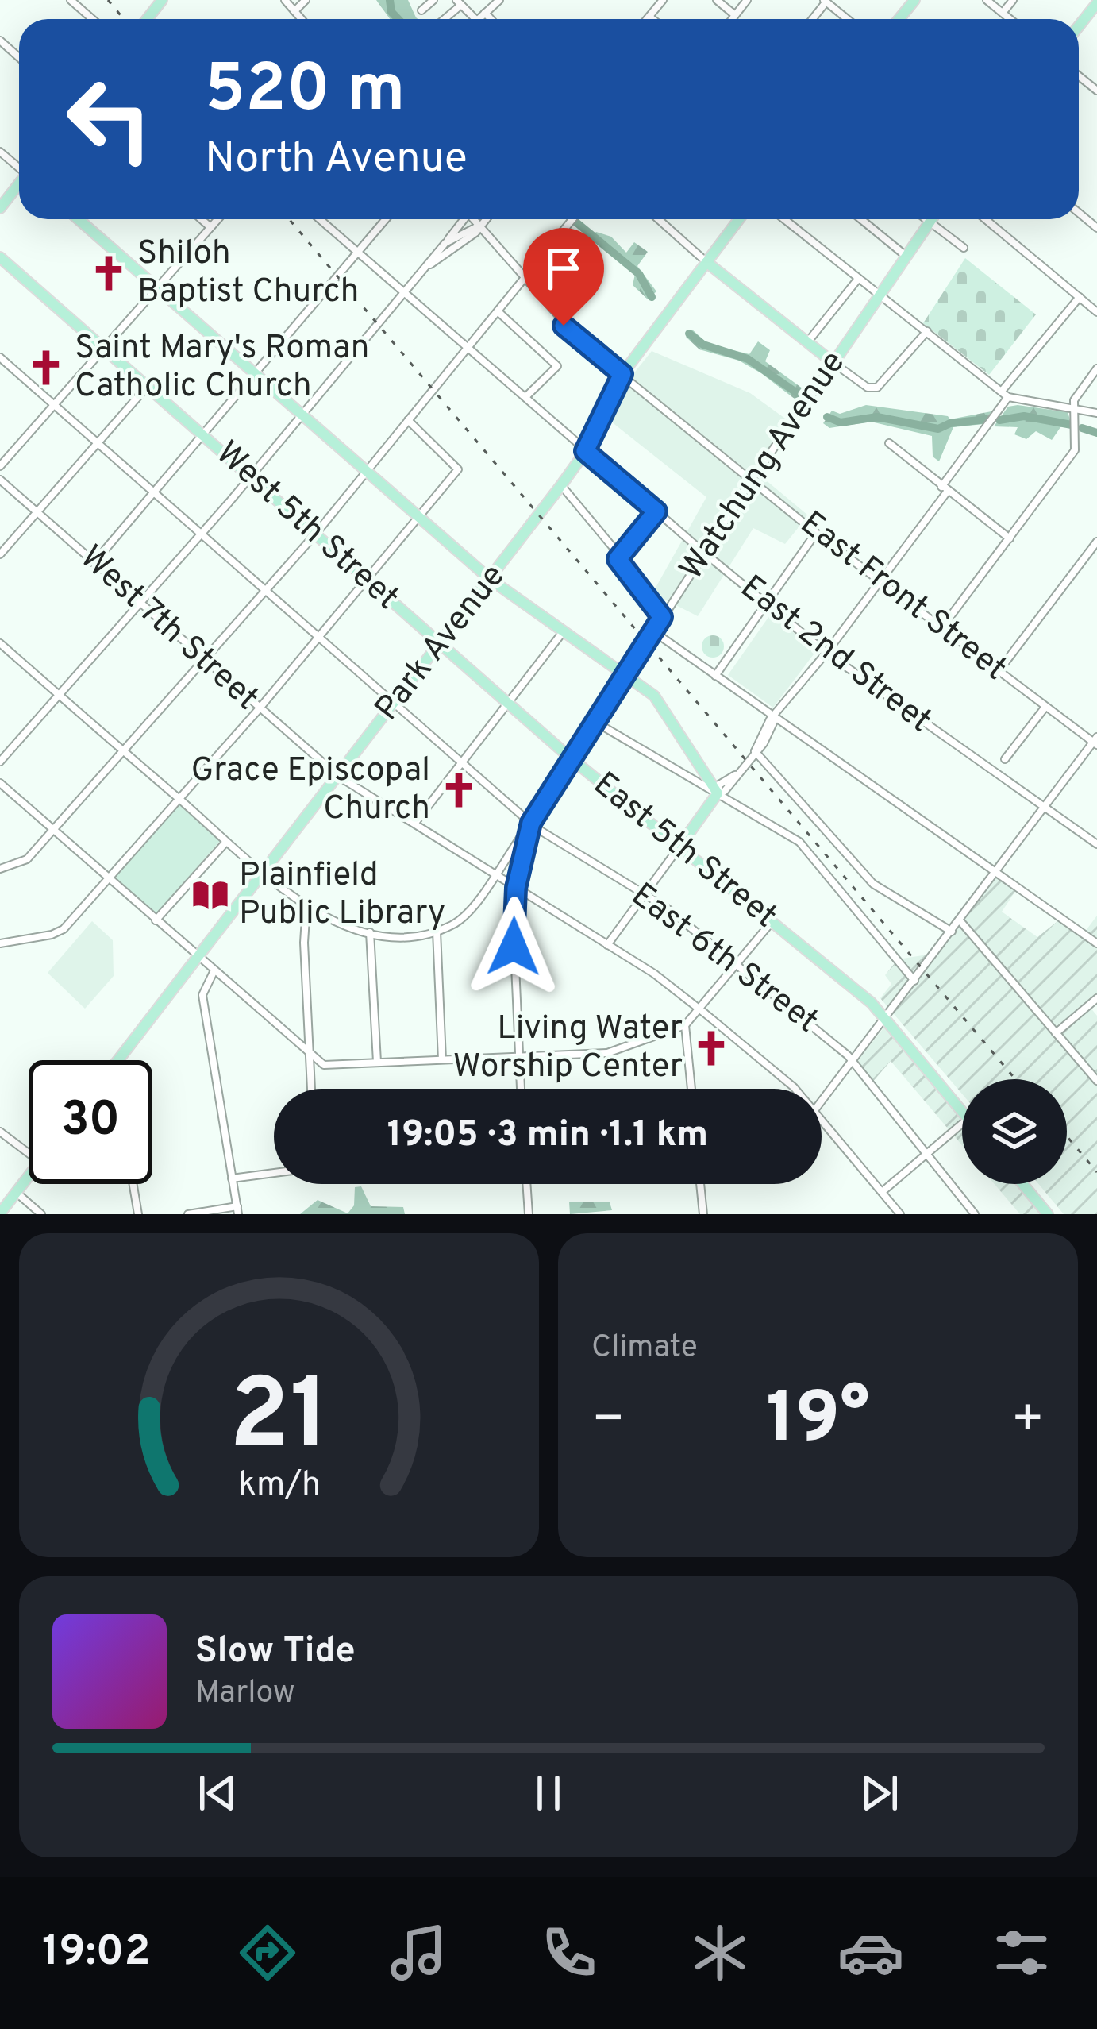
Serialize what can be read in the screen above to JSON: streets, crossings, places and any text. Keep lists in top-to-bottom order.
{
  "streets": {
    "main road": [
      "Watchung Avenue",
      "West 5th Street",
      "Park Avenue",
      "East 5th Street"
    ],
    "street": [
      "East Front Street",
      "West 7th Street",
      "East 2nd Street",
      "East 6th Street"
    ]
  },
  "crossings": [
    ["Watchung Avenue", "East Front Street"],
    ["Watchung Avenue", "West 7th Street"],
    ["Watchung Avenue", "East 2nd Street"],
    ["Watchung Avenue", "East 5th Street"],
    ["Watchung Avenue", "East 6th Street"],
    ["West 5th Street", "Park Avenue"],
    ["West 5th Street", "East 5th Street"],
    ["East Front Street", "Park Avenue"],
    ["West 7th Street", "Park Avenue"],
    ["Park Avenue", "East 2nd Street"],
    ["Park Avenue", "East 5th Street"],
    ["Park Avenue", "East 6th Street"]
  ],
  "places": {
    "church": [
      "Shiloh Baptist Church",
      "Saint Mary's Roman Catholic Church",
      "Grace Episcopal Church",
      "Living Water Worship Center"
    ],
    "library": ["Plainfield Public Library"]
  },
  "page": {
    "turn": ["520 m", "North Avenue"],
    "limit": "30",
    "trip": "19:05 · 3 min · 1.1 km",
    "tile": "Climate",
    "heat": ["−", "19°", "+"],
    "song": ["Slow Tide", "Marlow"],
    "tabs": "19:02",
    "gauge": ["21", "km/h"]
  }
}
